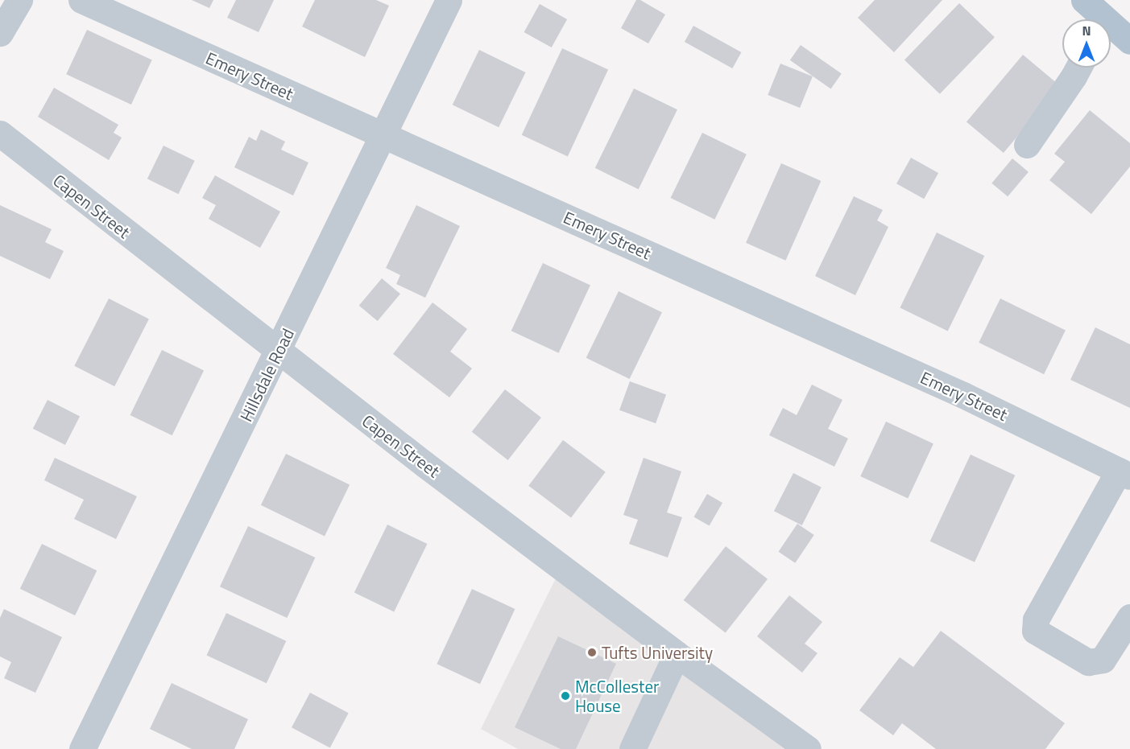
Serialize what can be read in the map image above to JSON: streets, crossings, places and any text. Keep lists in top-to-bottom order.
{
  "streets": {
    "street": ["Emery Street", "Capen Street", "Hillsdale Road"]
  },
  "crossings": [
    ["Emery Street", "Hillsdale Road"],
    ["Capen Street", "Hillsdale Road"]
  ],
  "places": ["Tufts University", "McCollester House"],
  "north": "top"
}
